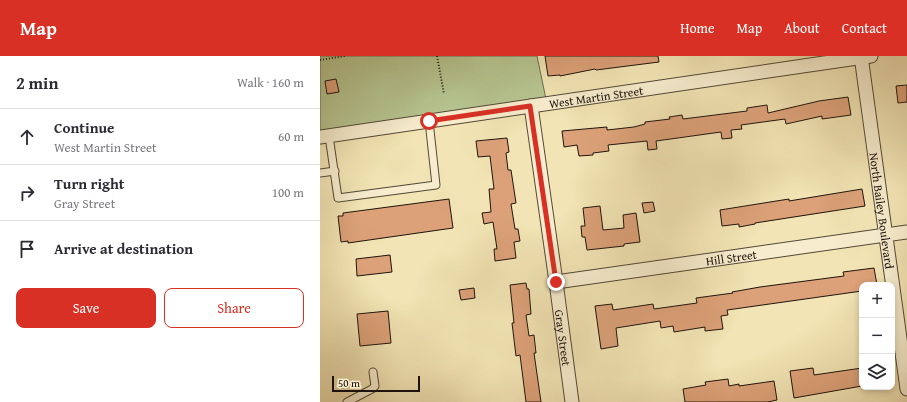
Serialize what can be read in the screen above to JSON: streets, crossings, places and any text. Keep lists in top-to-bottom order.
{
  "streets": {
    "street": [
      "West Martin Street",
      "North Bailey Boulevard",
      "Hill Street",
      "Gray Street"
    ]
  },
  "crossings": [
    ["West Martin Street", "North Bailey Boulevard"],
    ["West Martin Street", "Gray Street"],
    ["North Bailey Boulevard", "Hill Street"],
    ["Hill Street", "Gray Street"]
  ],
  "scale_bar": "50 m",
  "page": {
    "header": "Map",
    "nav": [
      "Home",
      "Map",
      "About",
      "Contact"
    ],
    "heading": ["2 min", "Walk · 160 m"],
    "list": [
      ["Continue", "West Martin Street", "60 m"],
      ["Turn right", "Gray Street", "100 m"],
      "Arrive at destination"
    ],
    "buttons": ["Save", "Share"],
    "map_buttons": ["+", "−"],
    "scale": "50 m"
  }
}
